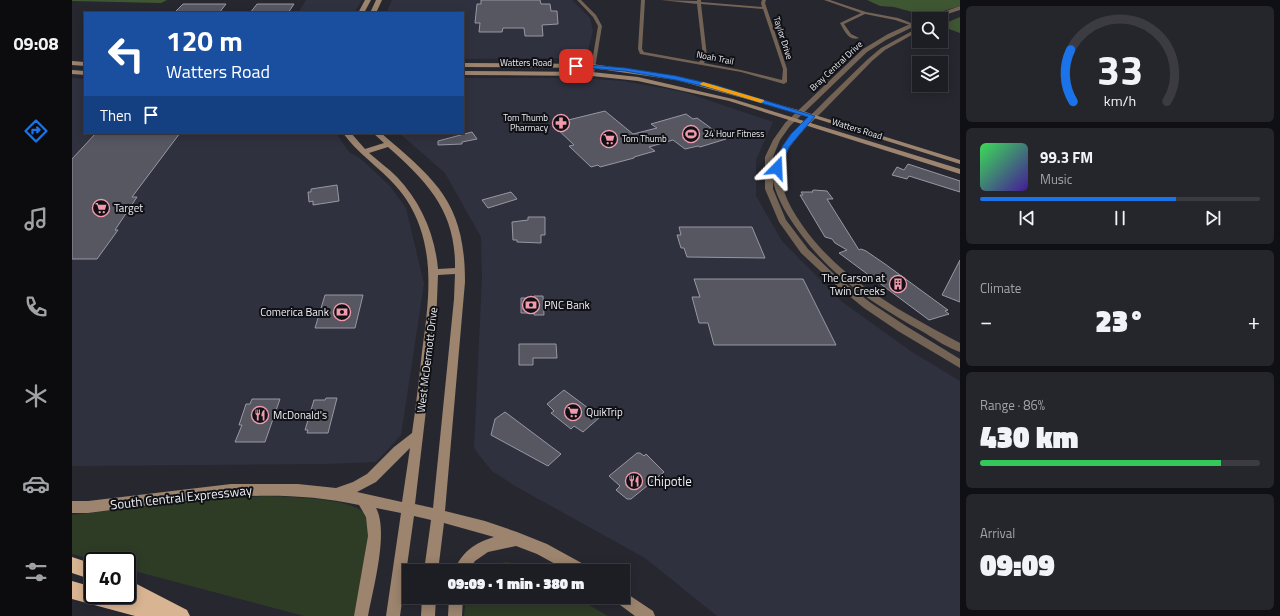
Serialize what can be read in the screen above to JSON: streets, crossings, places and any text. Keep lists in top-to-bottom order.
{
  "streets": {
    "main road": ["Watters Road", "West McDermott Drive", "South Central Expressway"],
    "street": ["Taylor Drive", "Noah Trail", "Bray Central Drive"]
  },
  "crossings": [
    ["Taylor Drive", "Noah Trail"],
    ["Watters Road", "Bray Central Drive"],
    ["West McDermott Drive", "South Central Expressway"]
  ],
  "places": {
    "pharmacy": ["Tom Thumb Pharmacy"],
    "sports": ["24 Hour Fitness"],
    "supermarket": ["Tom Thumb", "Target", "QuikTrip"],
    "building": ["The Carson at Twin Creeks"],
    "bank": ["PNC Bank", "Comerica Bank"],
    "restaurant": ["McDonald's", "Chipotle"]
  },
  "page": {
    "tabs": "09:08",
    "turn": ["120 m", "Watters Road"],
    "then": "Then",
    "song": ["99.3 FM", "Music"],
    "tile": [
      "Climate",
      ["Range · 86%", "430 km"],
      ["Arrival", "09:09"]
    ],
    "heat": ["−", "23°", "+"],
    "limit": "40",
    "trip": "09:09 · 1 min · 380 m",
    "gauge": ["33", "km/h"]
  }
}
